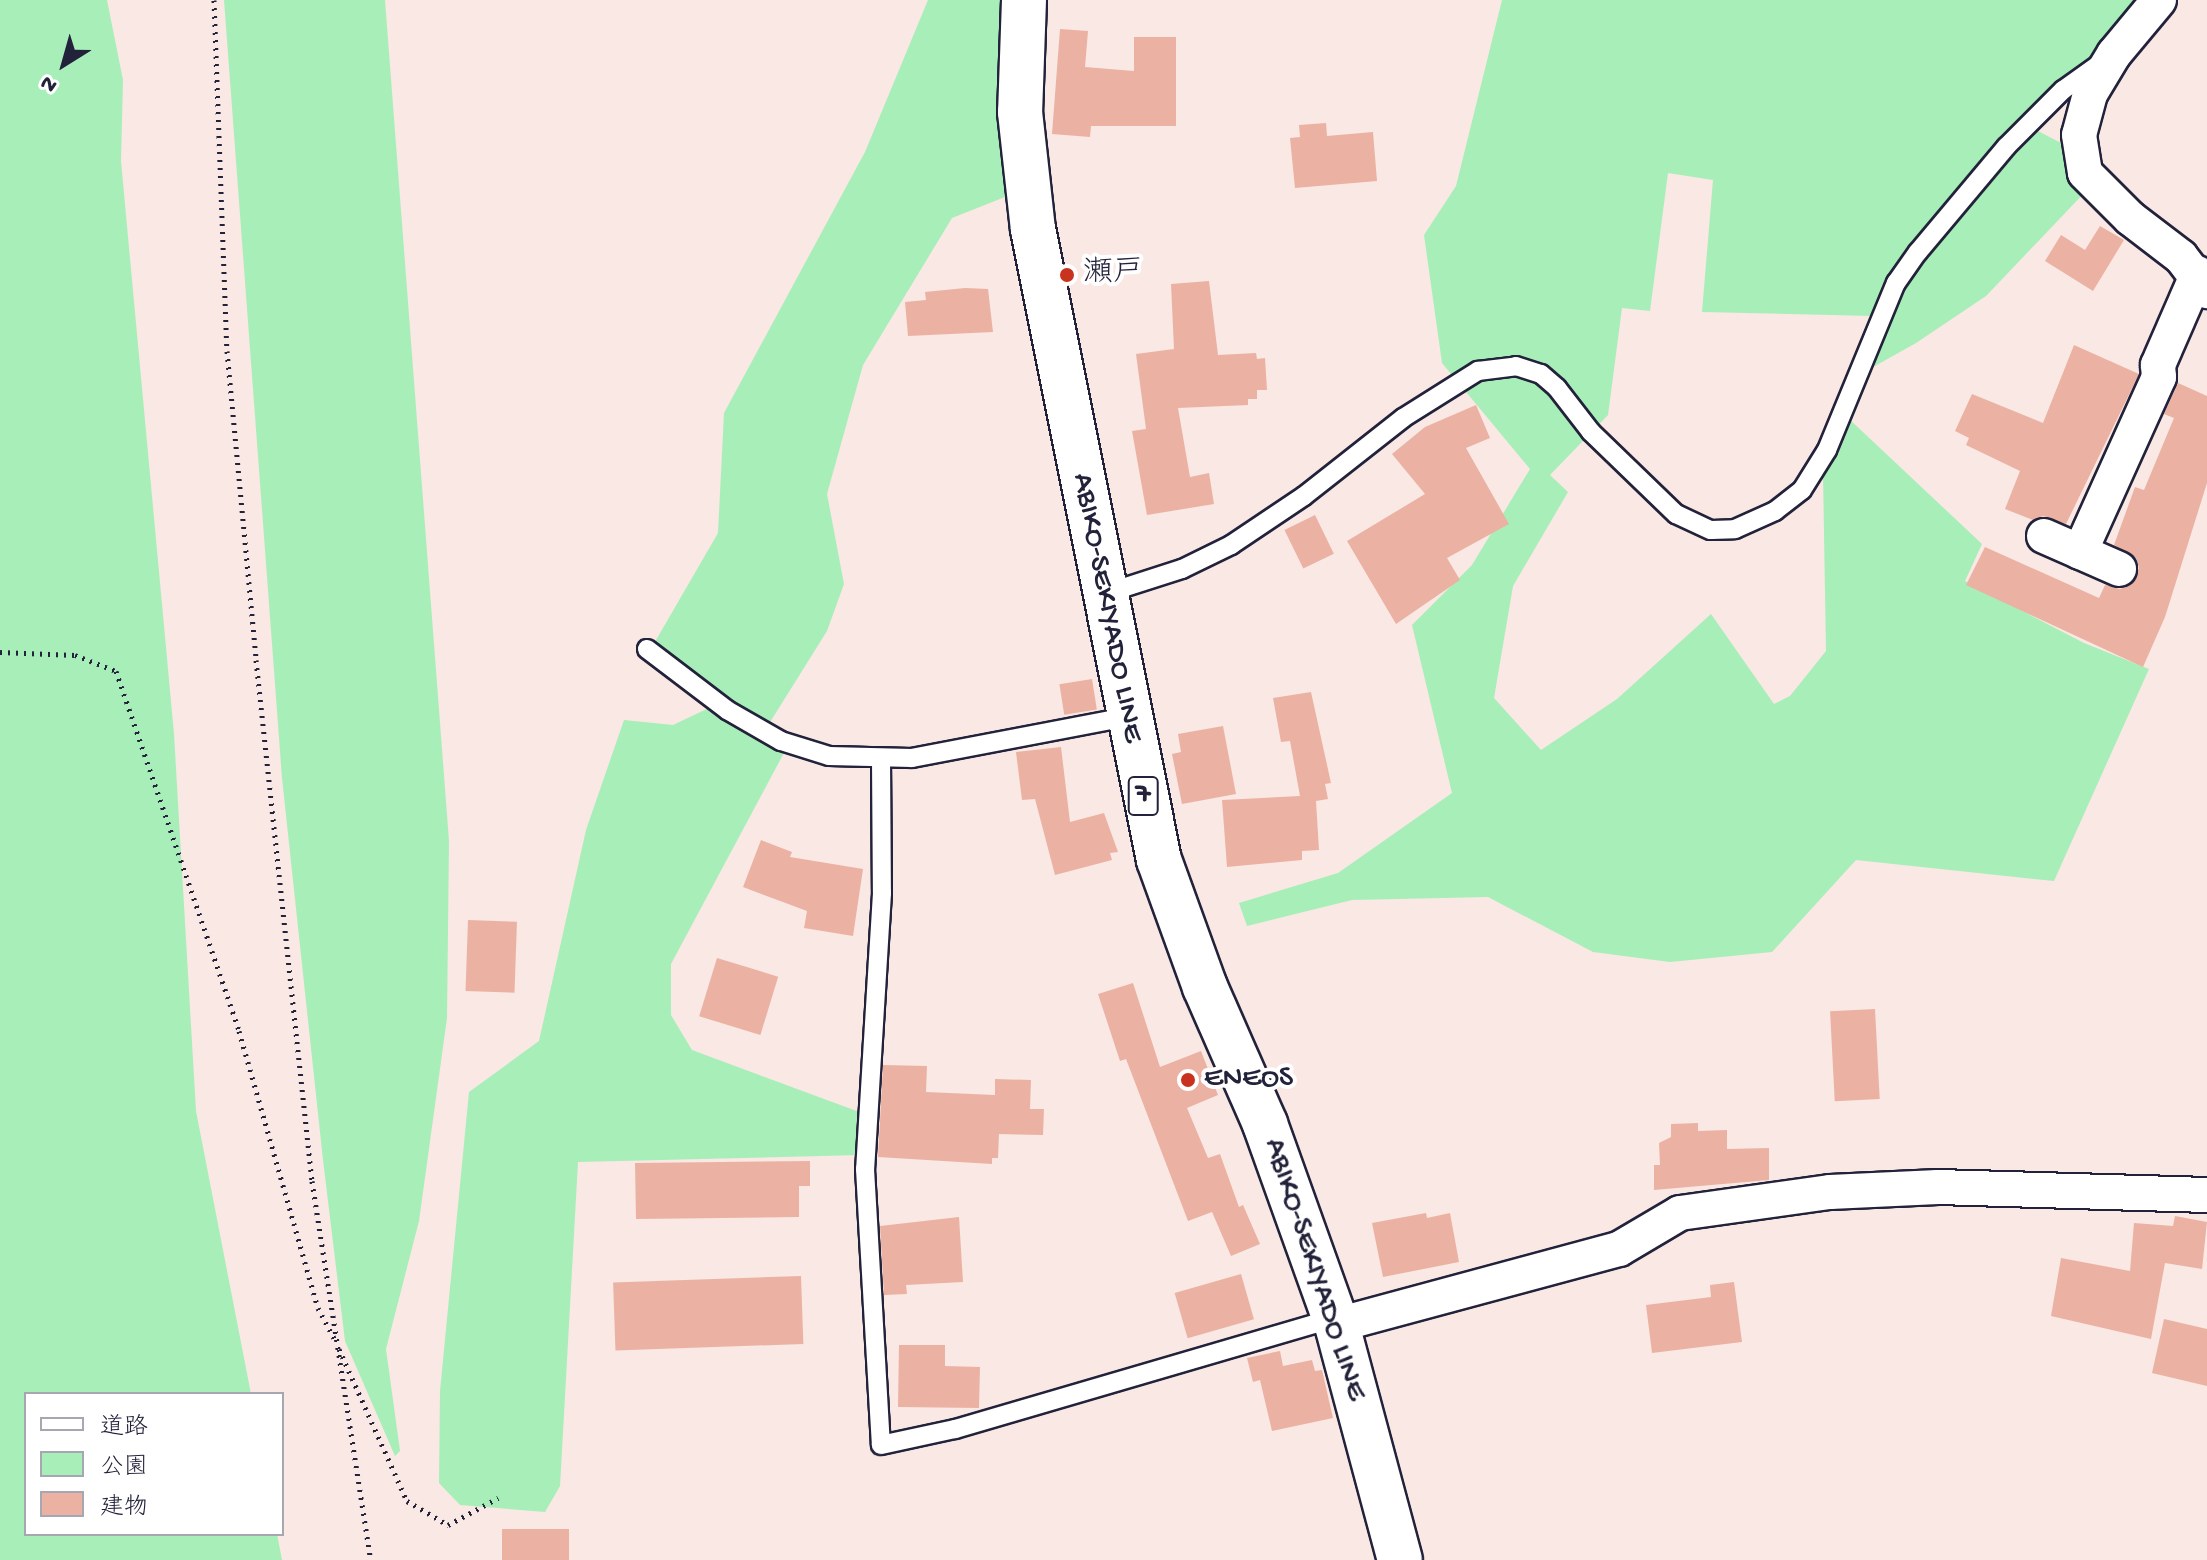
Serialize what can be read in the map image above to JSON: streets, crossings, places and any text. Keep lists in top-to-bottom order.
{
  "streets": {
    "main road": ["ABIKO-SEKIYADO LINE", "7"]
  },
  "places": ["瀬戸", "ENEOS"],
  "legend": ["道路", "公園", "建物"],
  "north": "bottom left"
}
